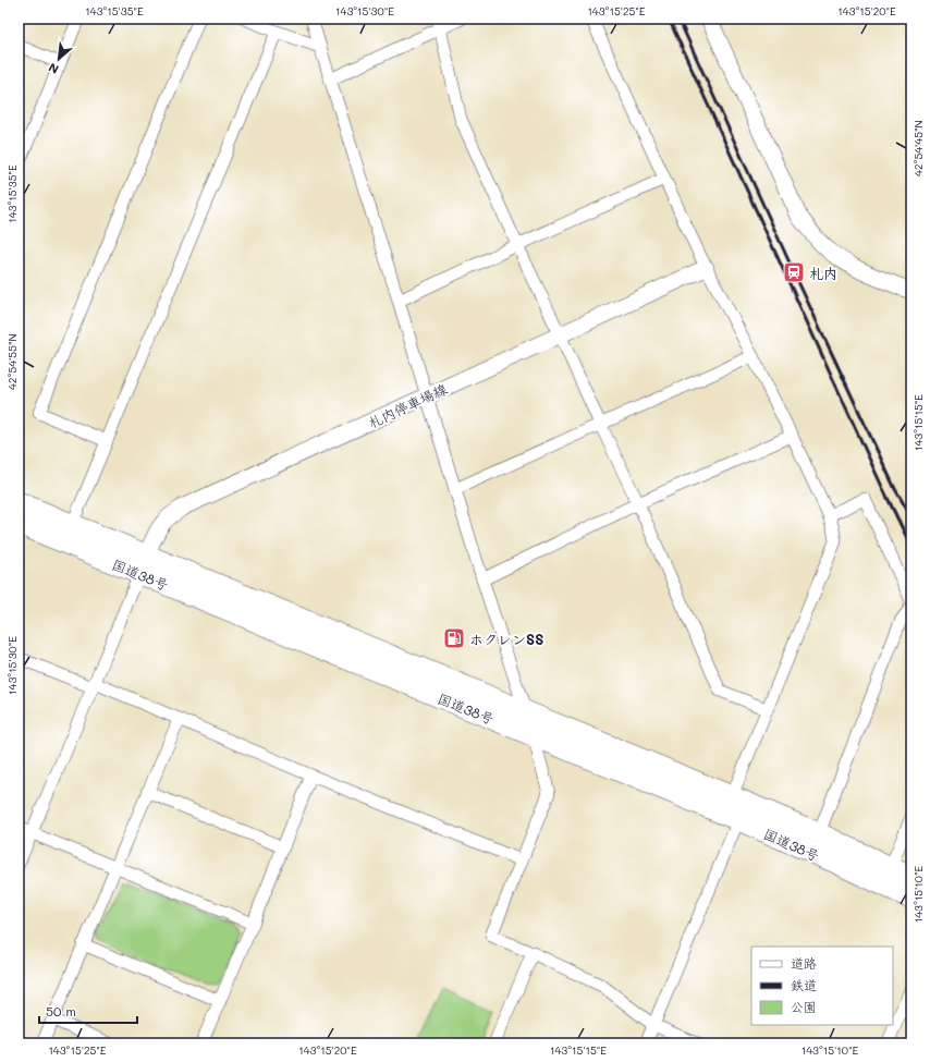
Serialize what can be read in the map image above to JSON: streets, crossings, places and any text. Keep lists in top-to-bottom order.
{
  "streets": {
    "highway": ["国道38号"],
    "main road": ["札内停車場線"]
  },
  "crossings": [
    ["札内停車場線", "国道38号"]
  ],
  "places": {
    "station": ["札内"],
    "fuel station": ["ホクレンSS"]
  },
  "legend": ["道路", "鉄道", "公園"],
  "scale_bar": "50 m",
  "north": "bottom left",
  "coordinates": [
    "143°15'35\"E",
    "143°15'30\"E",
    "143°15'25\"E",
    "143°15'20\"E",
    "42°54'45\"N",
    "42°54'55\"N",
    "143°15'15\"E",
    "143°15'10\"E"
  ]
}
